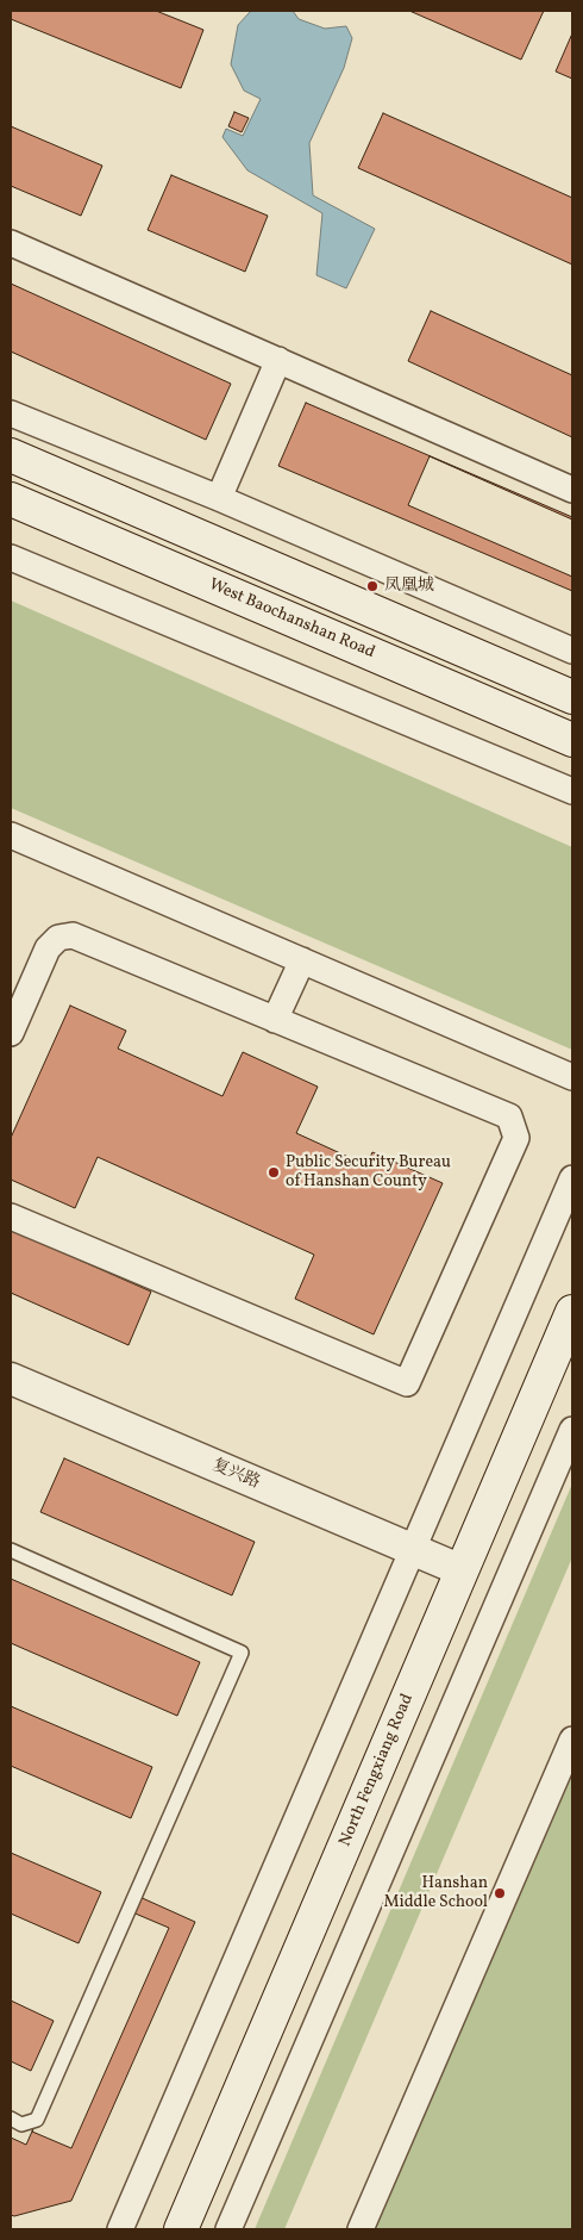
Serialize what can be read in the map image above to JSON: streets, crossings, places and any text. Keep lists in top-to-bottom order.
{
  "streets": {
    "main road": ["West Baochanshan Road", "North Fengxiang Road"],
    "street": ["复兴路"]
  },
  "crossings": [
    ["复兴路", "North Fengxiang Road"]
  ],
  "places": ["凤凰城", "Public Security Bureau of Hanshan County", "Hanshan Middle School"]
}
